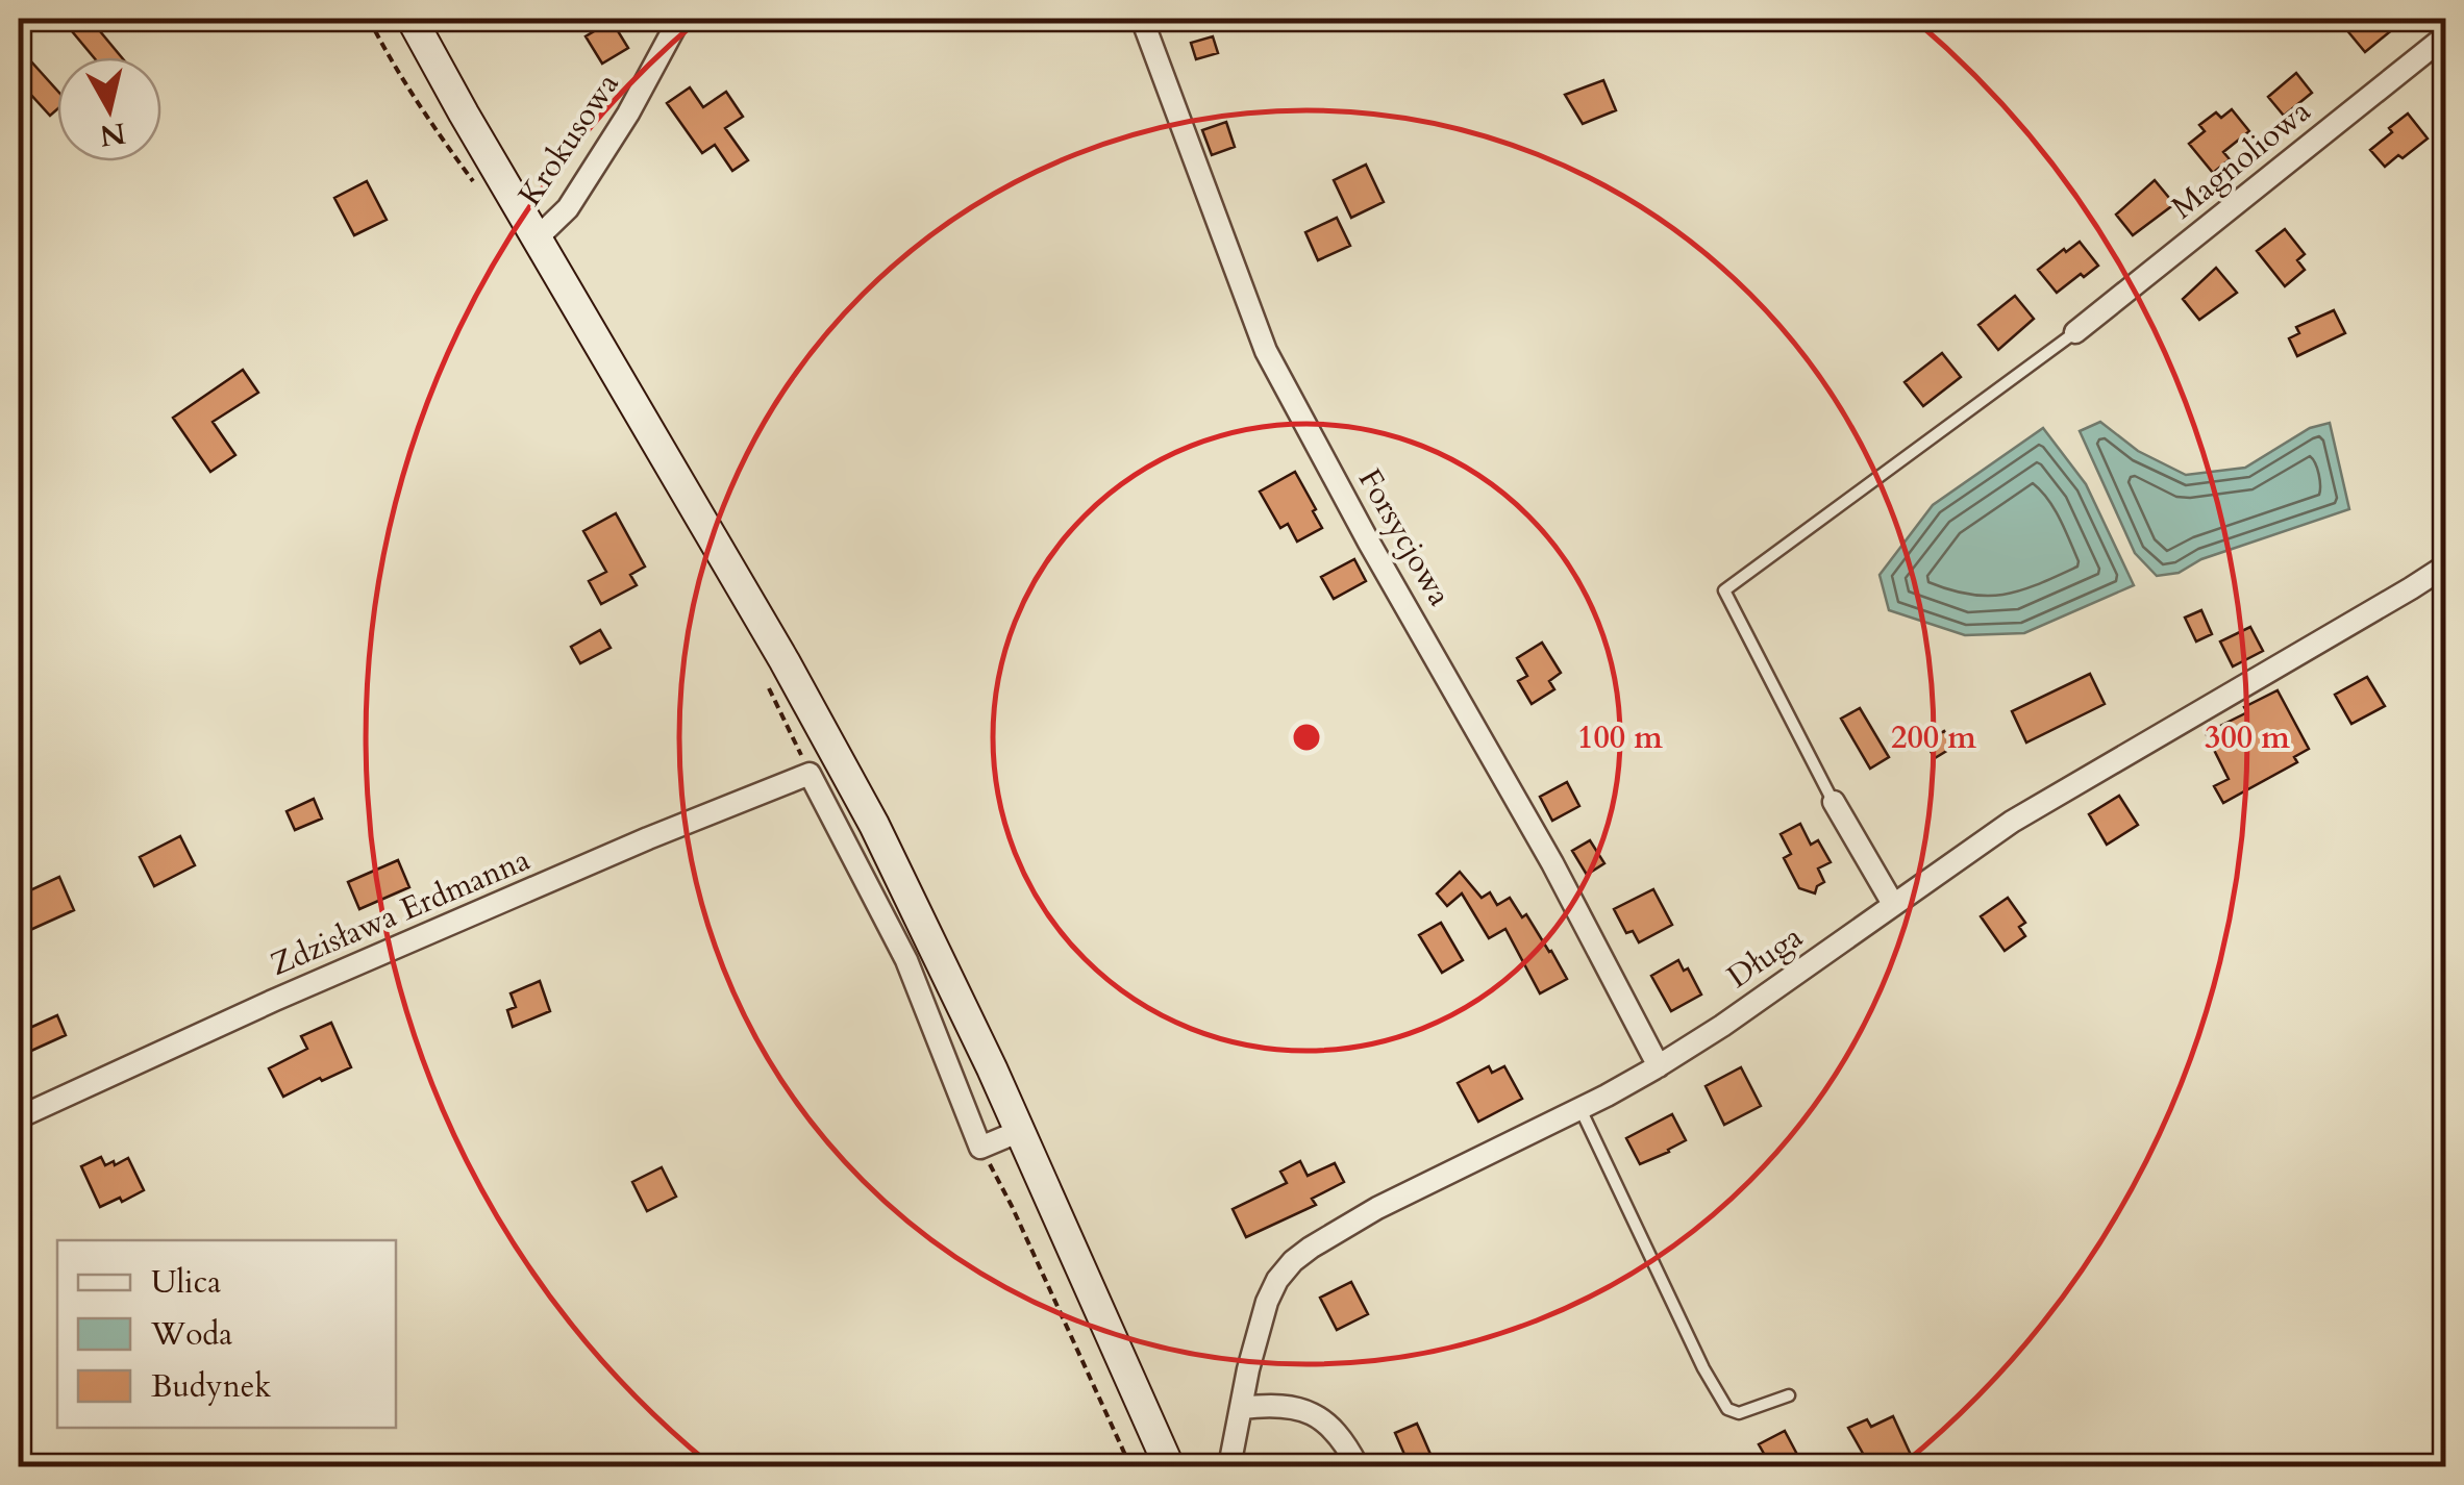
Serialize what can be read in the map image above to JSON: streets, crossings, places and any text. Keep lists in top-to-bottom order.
{
  "streets": {
    "street": [
      "Krokusowa",
      "Magnoliowa",
      "Forsycjowa",
      "Zdzisława Erdmanna",
      "Długa"
    ]
  },
  "crossings": [
    ["Forsycjowa", "Długa"]
  ],
  "legend": ["Ulica", "Woda", "Budynek"],
  "north": "bottom",
  "rings": ["100 m", "200 m", "300 m"]
}
